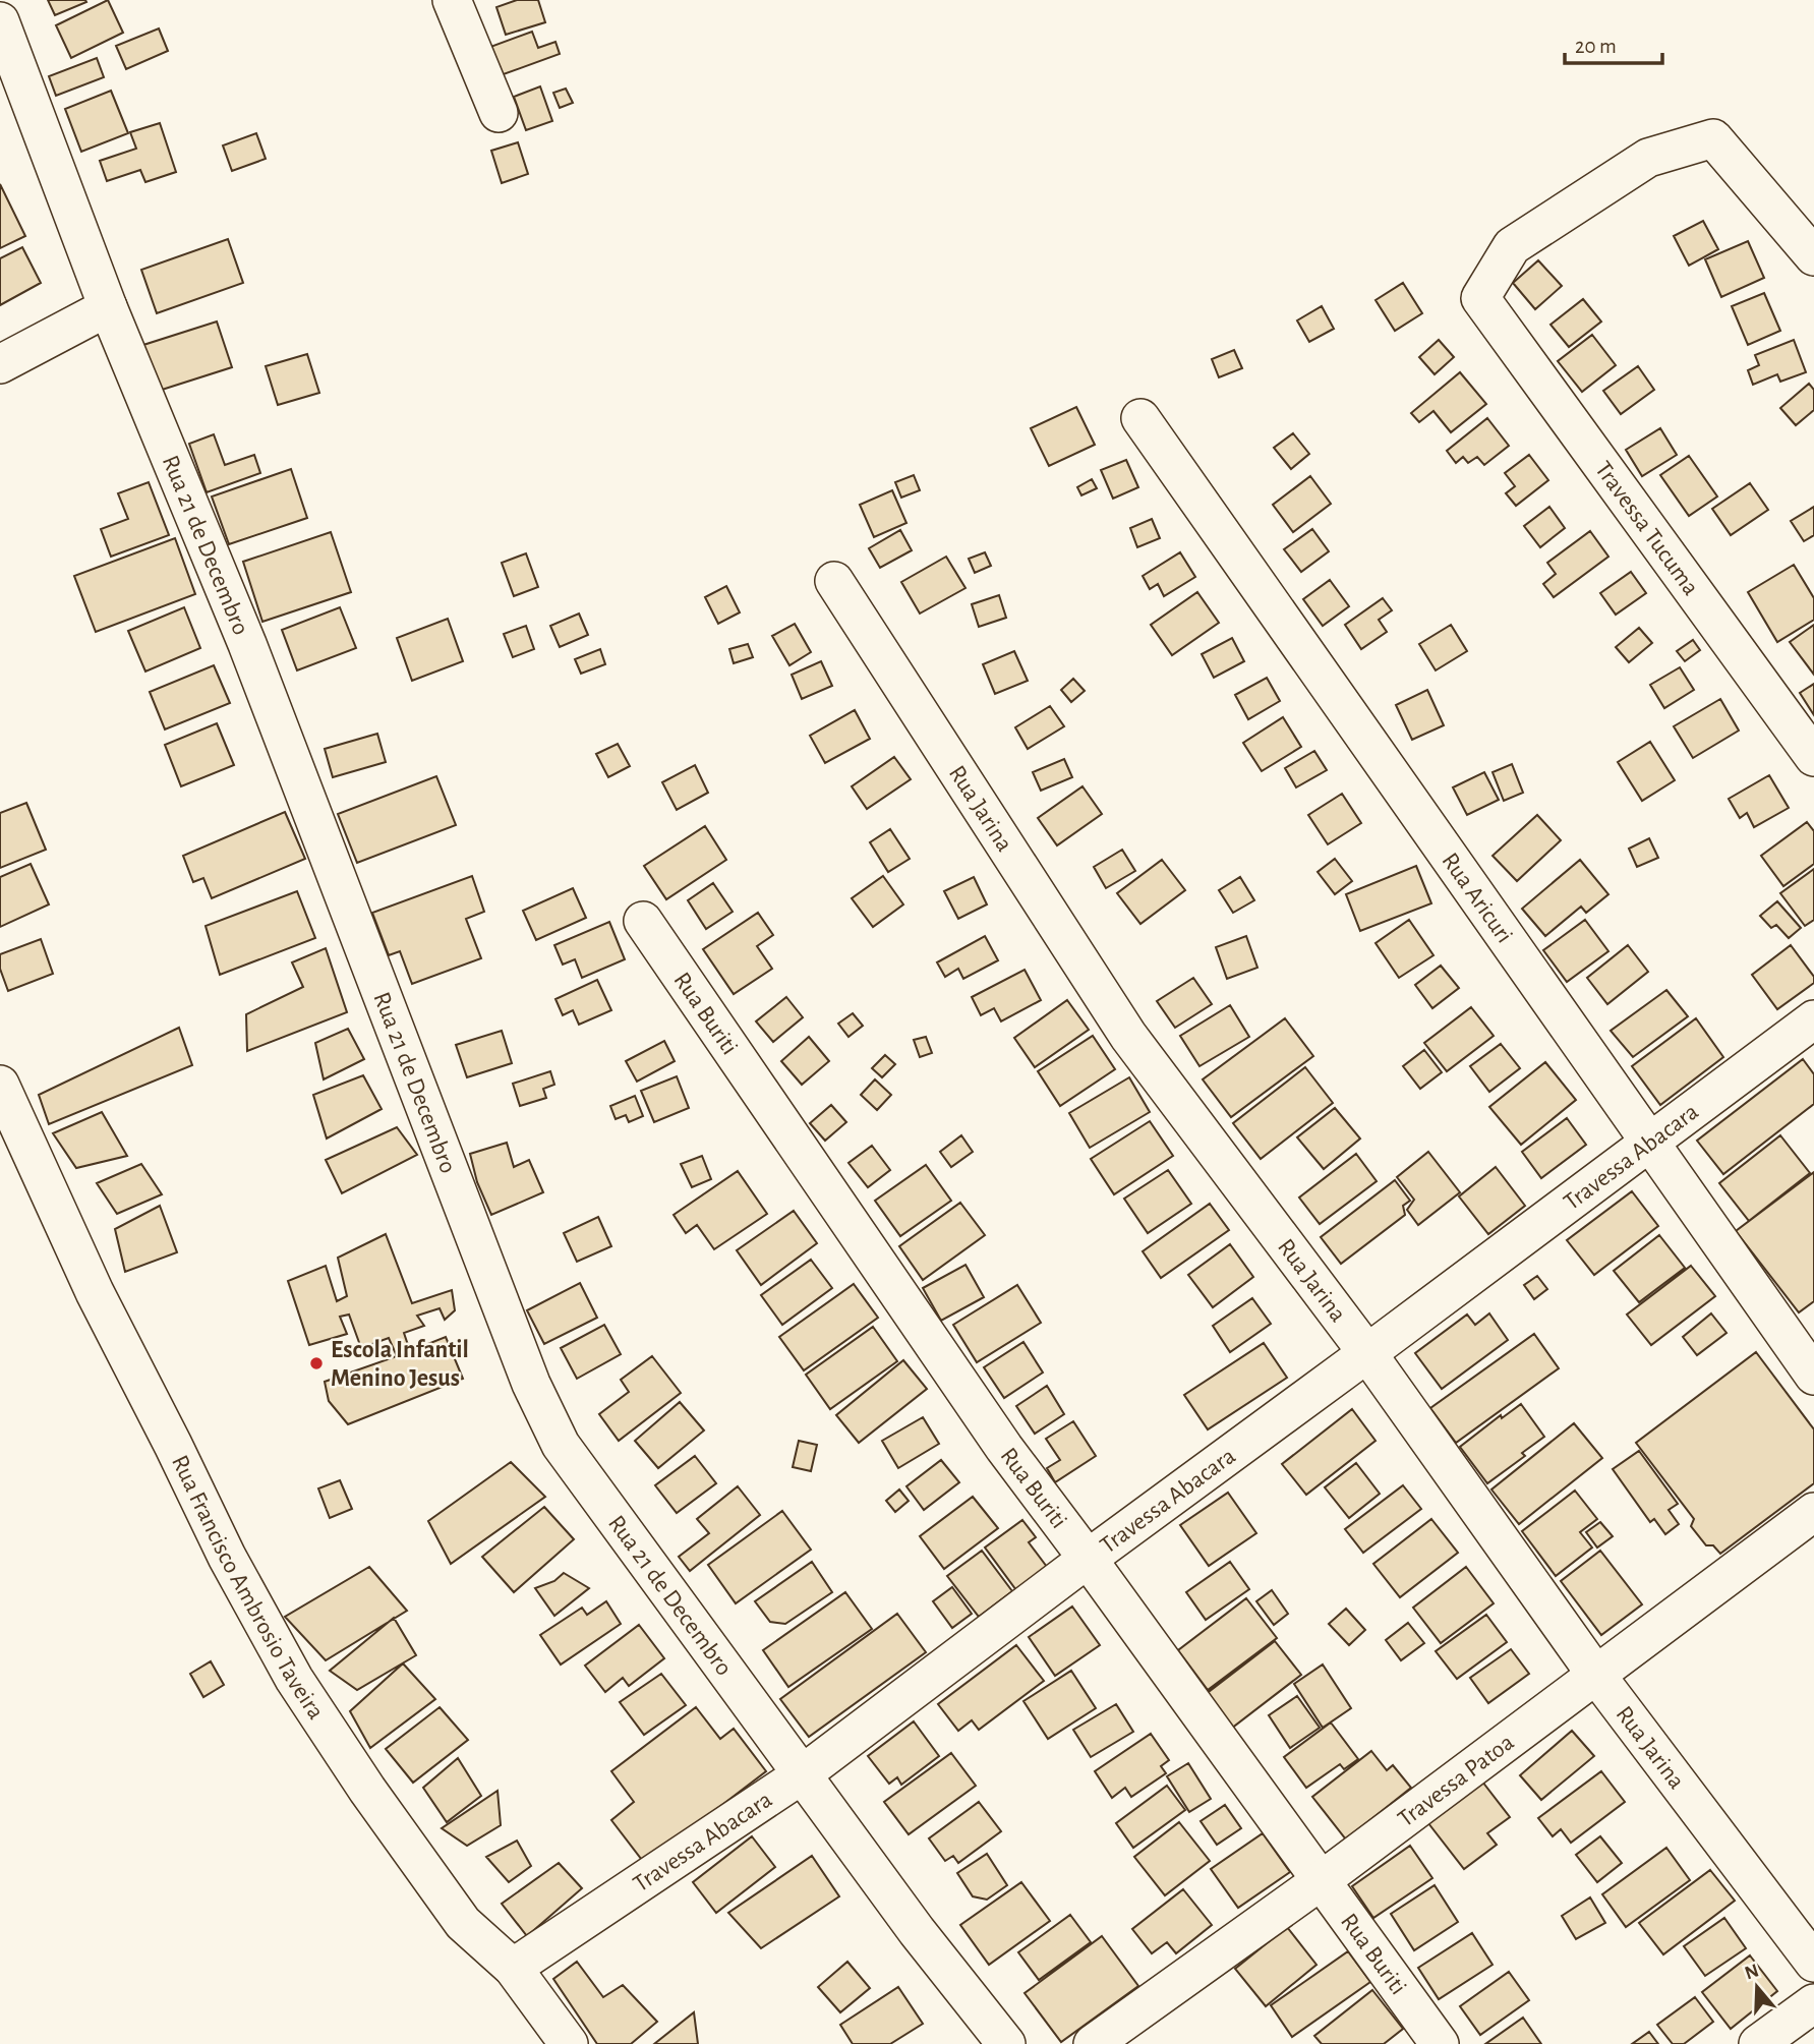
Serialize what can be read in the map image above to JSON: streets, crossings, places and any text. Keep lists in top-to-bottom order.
{
  "streets": {
    "street": [
      "Travessa Tucuma",
      "Rua 21 de Decembro",
      "Rua Jarina",
      "Rua Aricuri",
      "Rua Buriti",
      "Travessa Abacara",
      "Rua Francisco Ambrosio Taveira",
      "Travessa Patoa"
    ]
  },
  "crossings": [
    ["Rua 21 de Decembro", "Travessa Abacara"],
    ["Rua Jarina", "Travessa Abacara"],
    ["Rua Jarina", "Travessa Patoa"],
    ["Rua Aricuri", "Travessa Abacara"],
    ["Rua Buriti", "Travessa Abacara"],
    ["Rua Buriti", "Travessa Patoa"],
    ["Travessa Abacara", "Rua Francisco Ambrosio Taveira"]
  ],
  "places": ["Escola Infantil Menino Jesus"],
  "scale_bar": "20 m",
  "north": "top"
}
